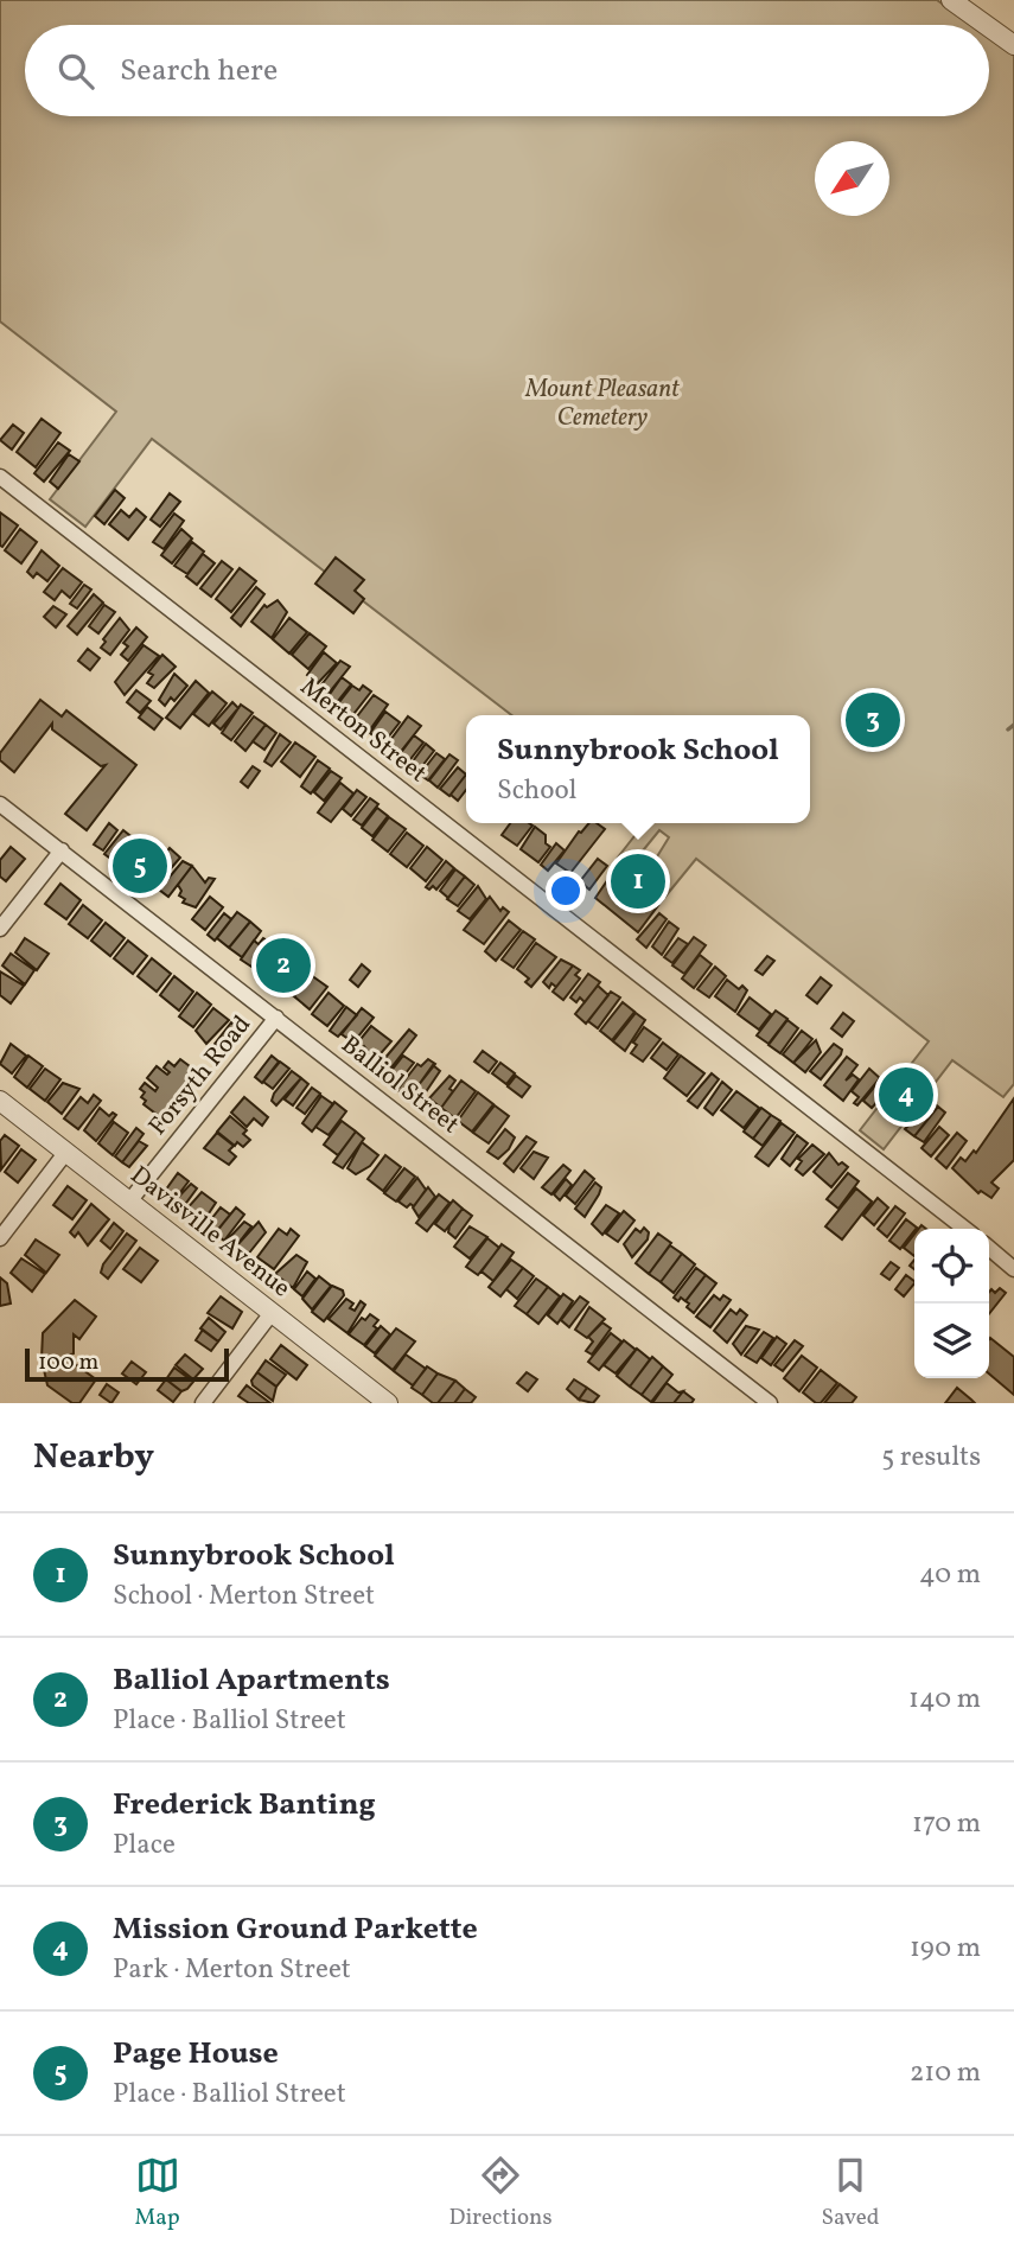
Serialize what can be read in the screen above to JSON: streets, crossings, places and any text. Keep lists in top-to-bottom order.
{
  "streets": {
    "street": [
      "Merton Street",
      "Forsyth Road",
      "Balliol Street",
      "Davisville Avenue"
    ]
  },
  "crossings": [
    ["Forsyth Road", "Balliol Street"],
    ["Forsyth Road", "Davisville Avenue"]
  ],
  "parks": ["Mount Pleasant Cemetery"],
  "scale_bar": "100 m",
  "north": "bottom left",
  "page": {
    "search": "Search here",
    "pins": [
      "3",
      "5",
      "1",
      "2",
      "4"
    ],
    "popup": ["Sunnybrook School", "School"],
    "scale": "100 m",
    "heading": ["Nearby", "5 results"],
    "list": [
      {
        "mark": "1",
        "name": "Sunnybrook School",
        "note": "School · Merton Street",
        "value": "40 m"
      },
      {
        "mark": "2",
        "name": "Balliol Apartments",
        "note": "Place · Balliol Street",
        "value": "140 m"
      },
      {
        "mark": "3",
        "name": "Frederick Banting",
        "note": "Place",
        "value": "170 m"
      },
      {
        "mark": "4",
        "name": "Mission Ground Parkette",
        "note": "Park · Merton Street",
        "value": "190 m"
      },
      {
        "mark": "5",
        "name": "Page House",
        "note": "Place · Balliol Street",
        "value": "210 m"
      }
    ],
    "nav": ["Map", "Directions", "Saved"]
  }
}
